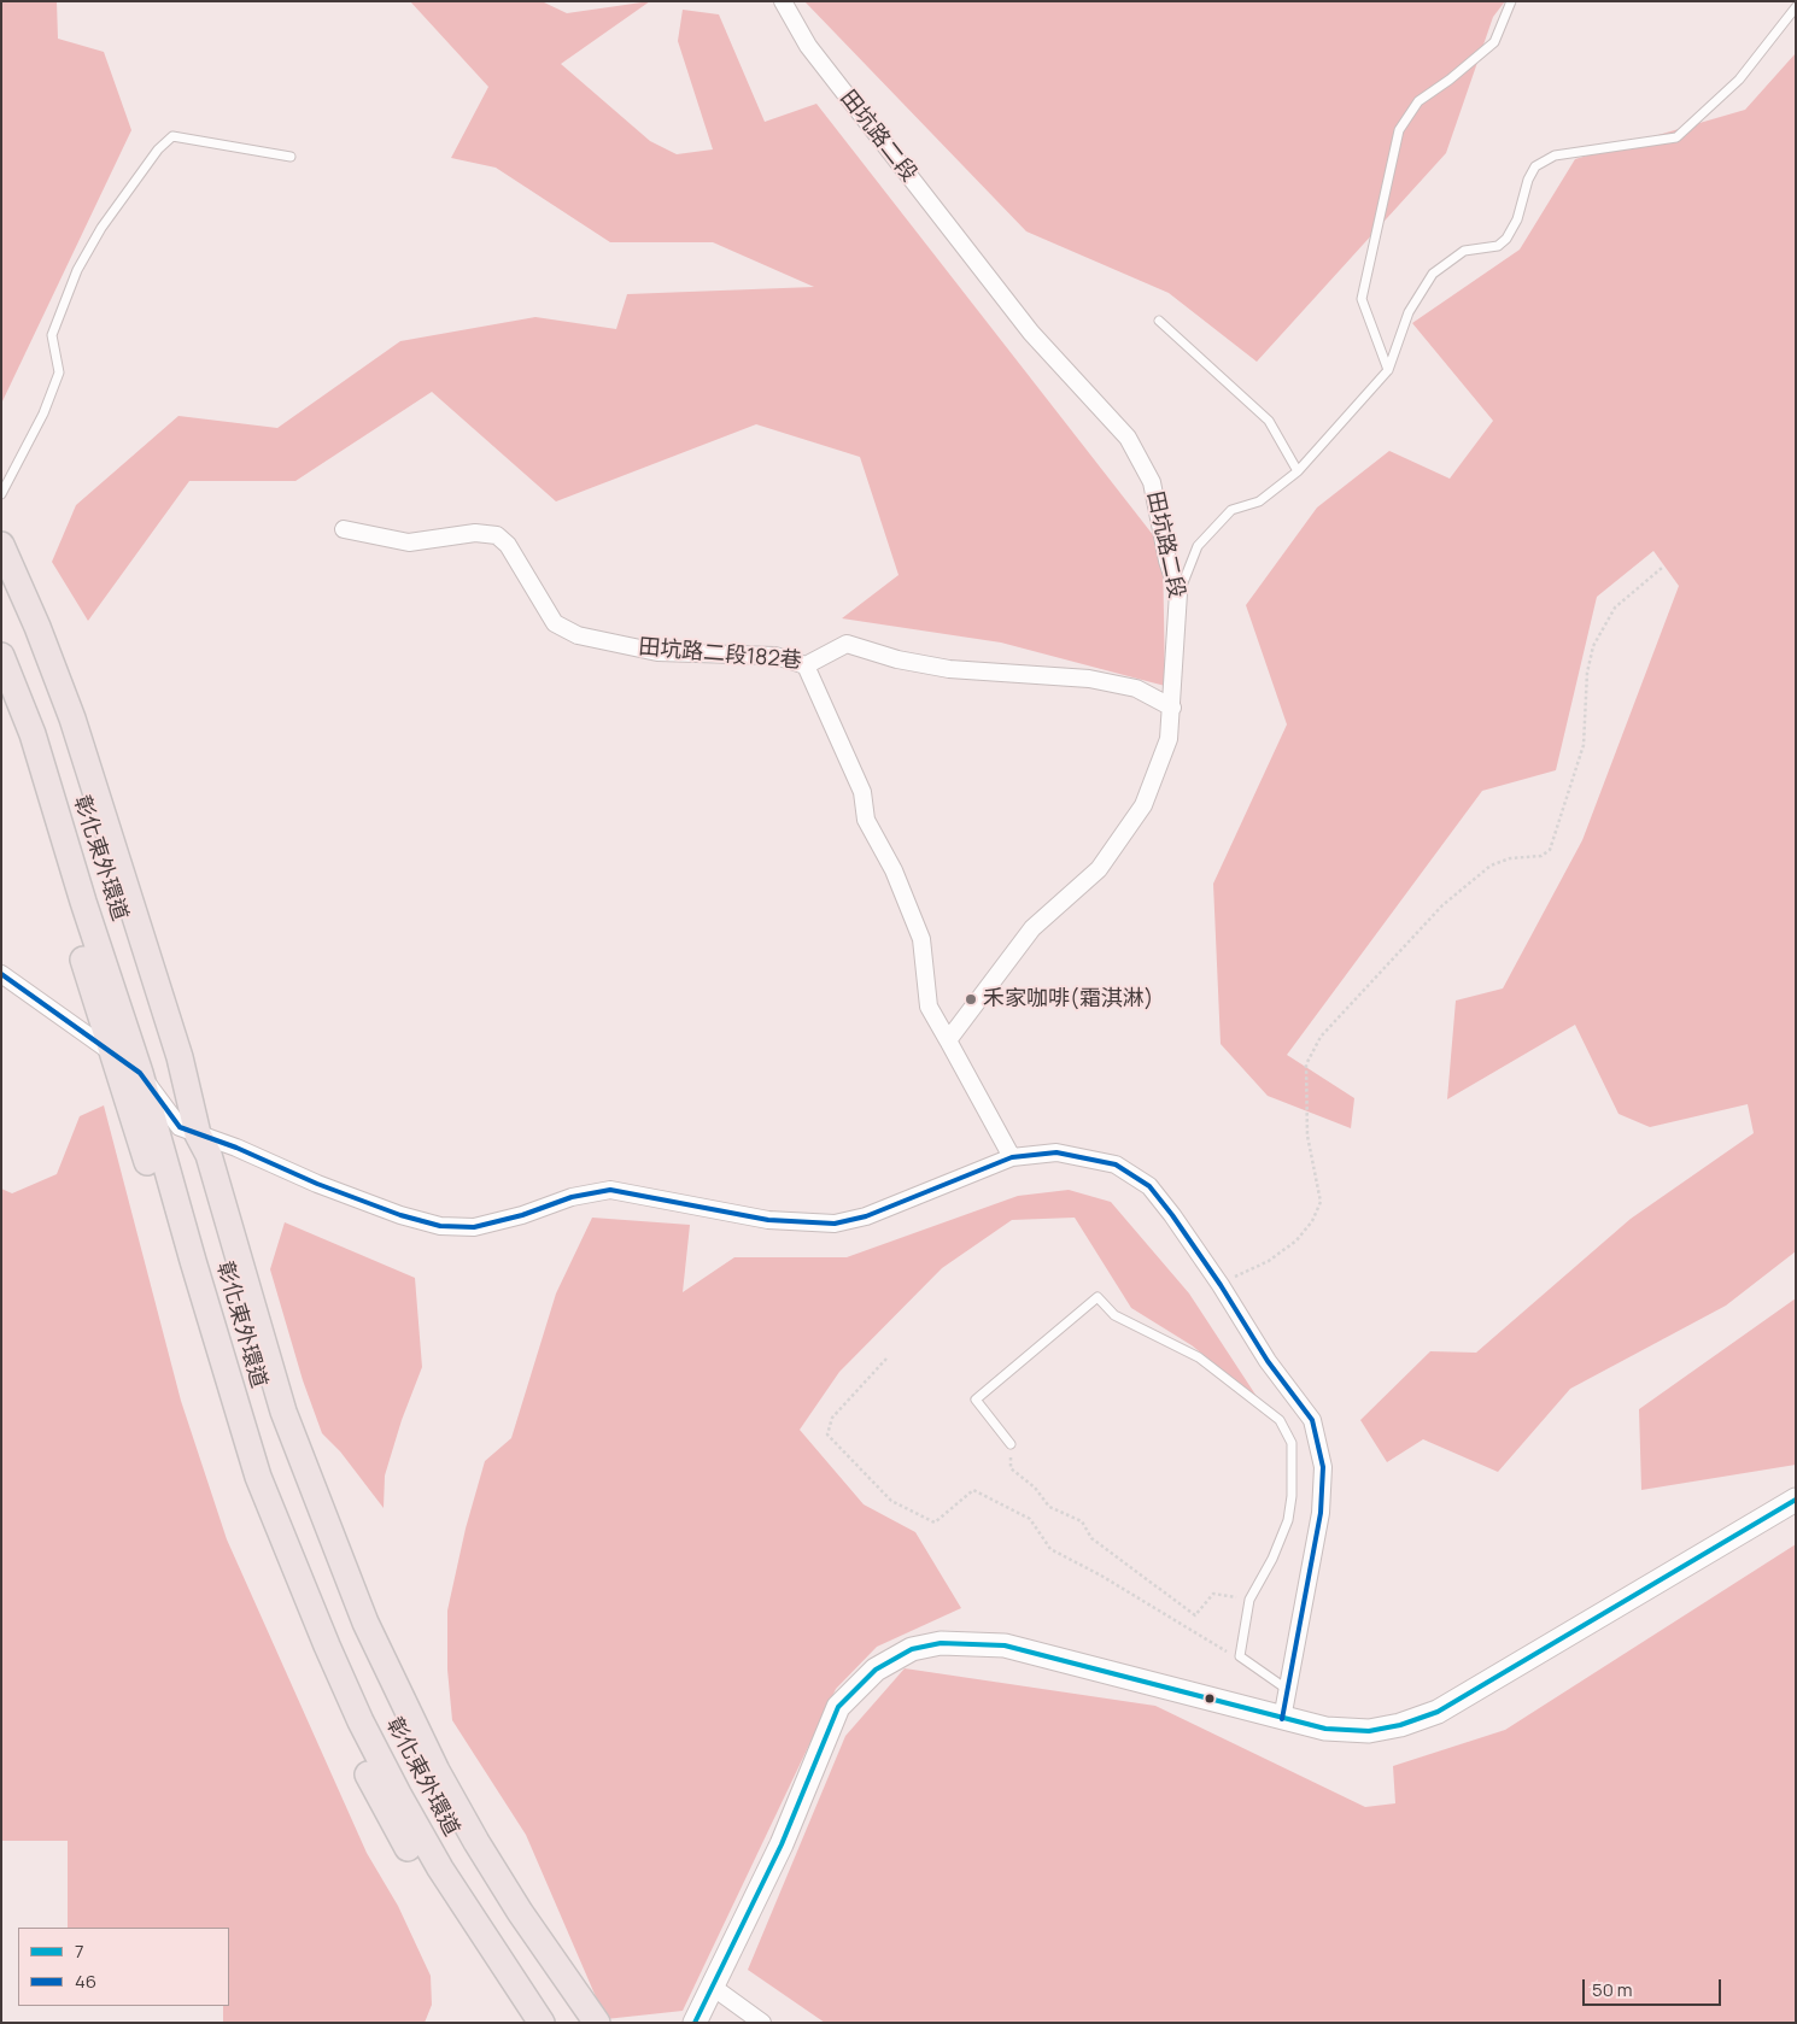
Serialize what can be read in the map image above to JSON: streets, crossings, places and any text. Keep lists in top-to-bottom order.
{
  "streets": {
    "main road": ["彰化東外環道"],
    "street": ["田坑路二段", "田坑路二段182巷"]
  },
  "crossings": [
    ["田坑路二段", "田坑路二段182巷"]
  ],
  "places": ["禾家咖啡(霜淇淋)"],
  "lines": ["transit line 46", "transit line 7"],
  "legend": ["7", "46"],
  "scale_bar": "50 m"
}
